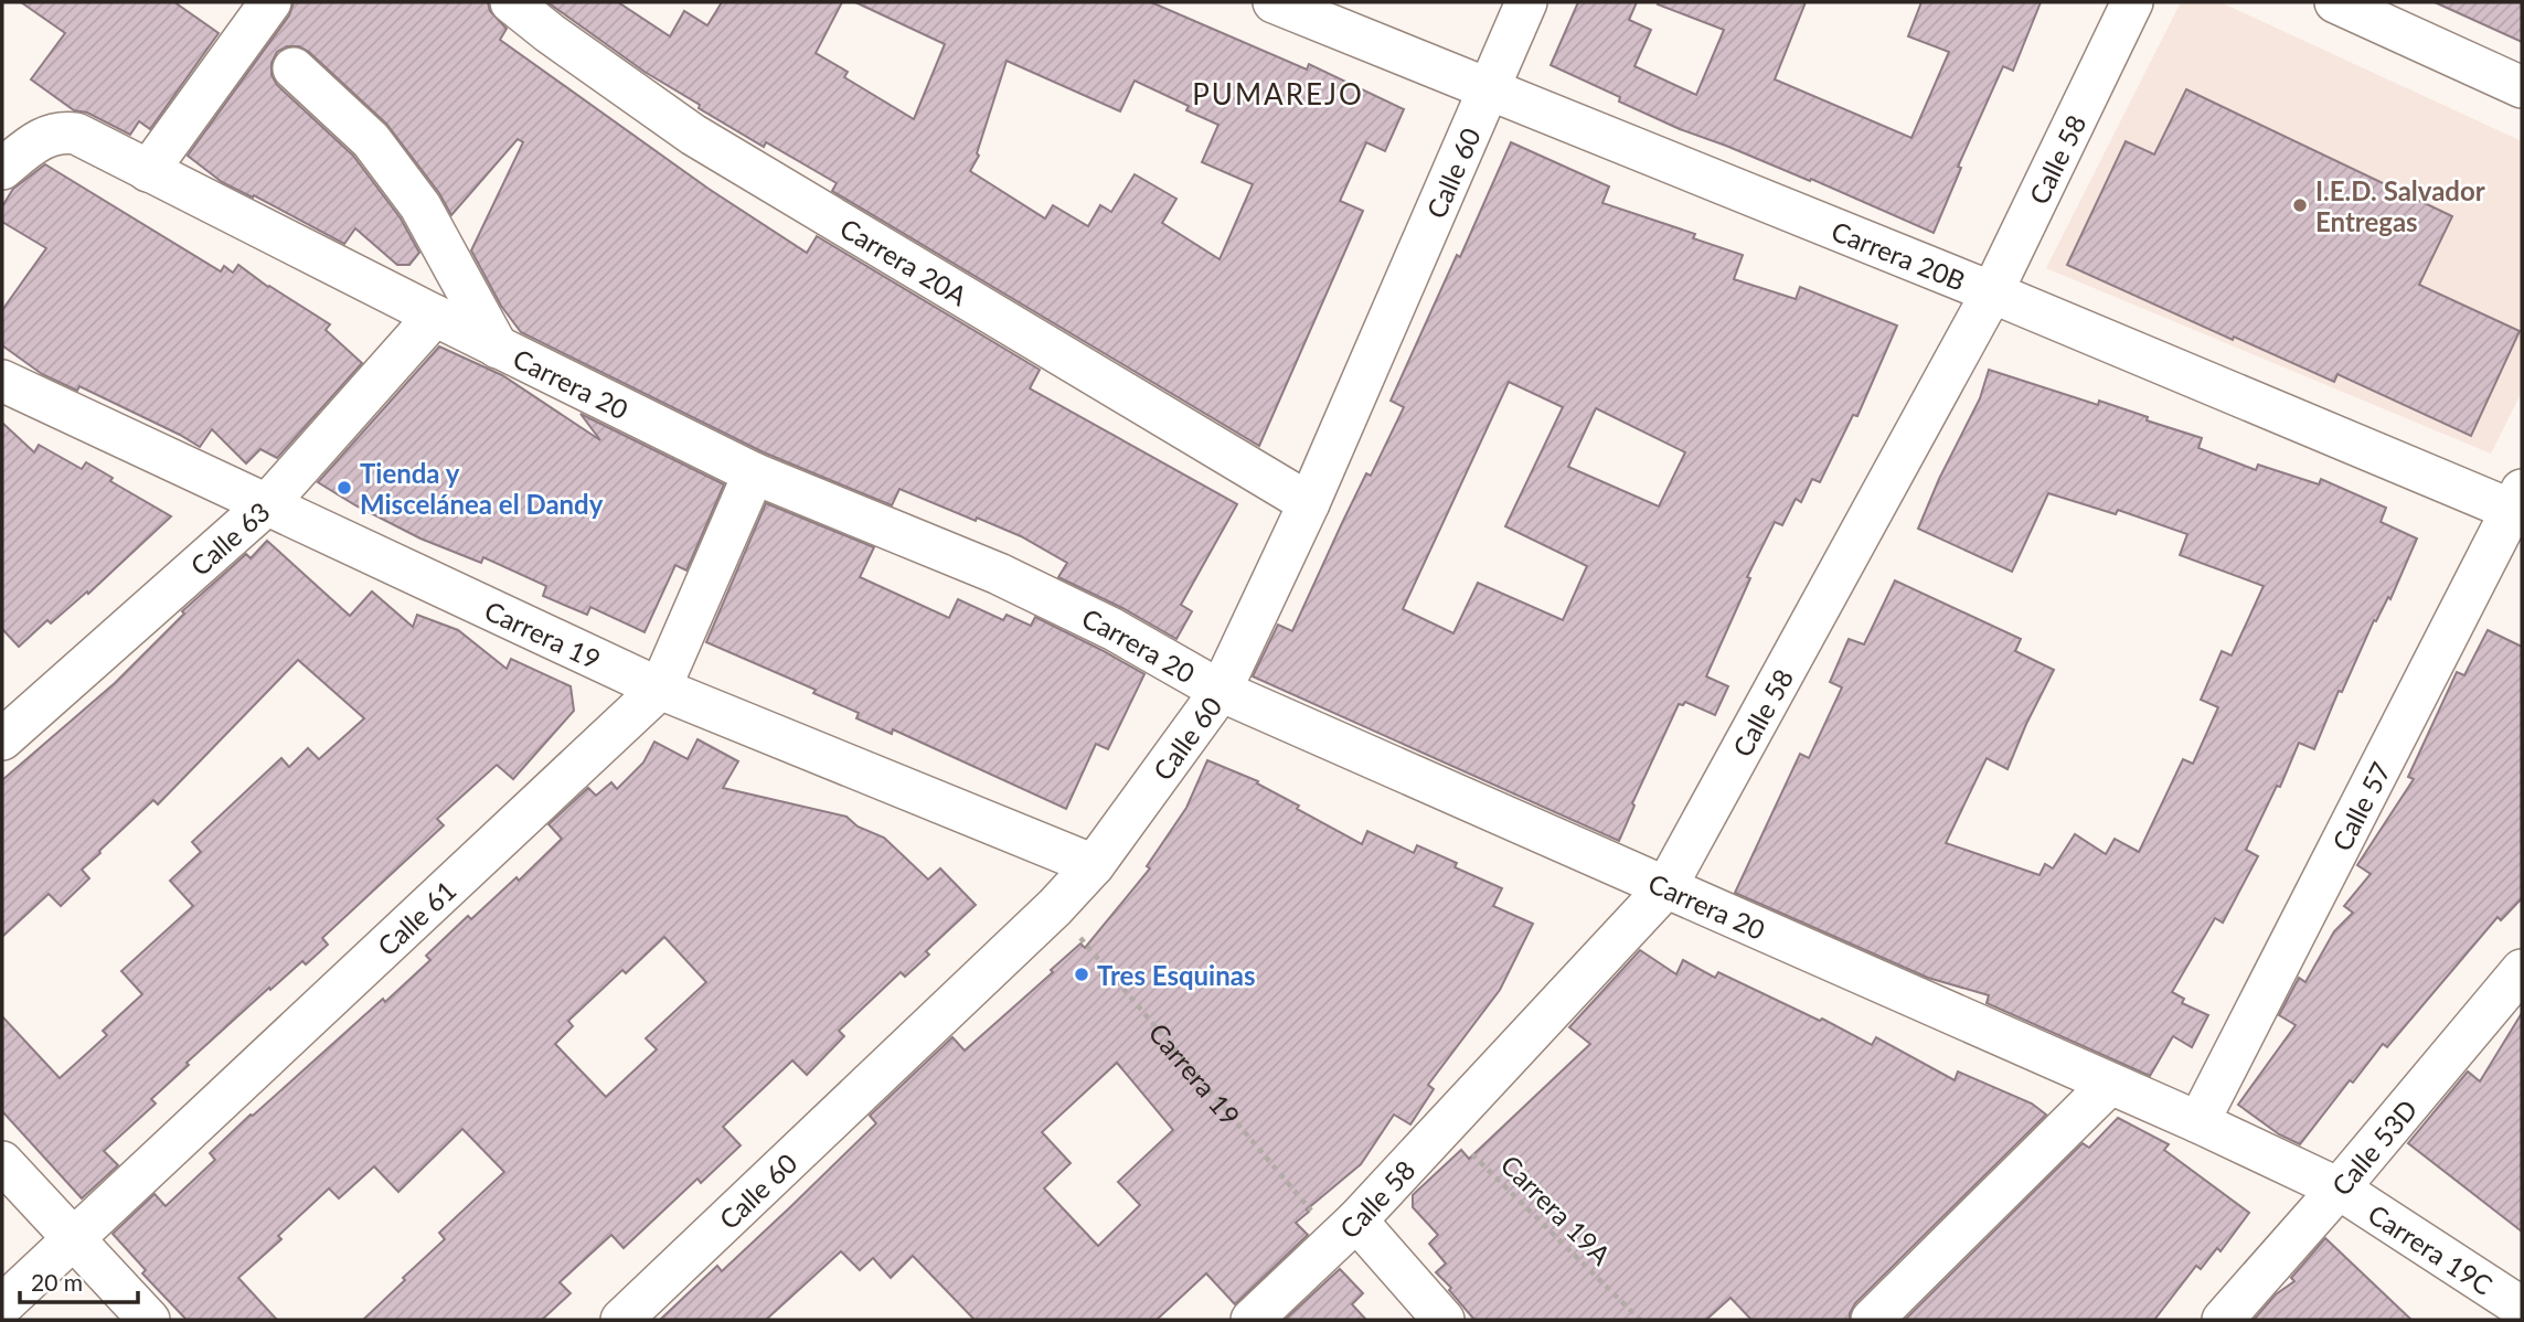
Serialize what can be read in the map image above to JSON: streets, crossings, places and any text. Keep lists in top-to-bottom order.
{
  "streets": {
    "street": [
      "Calle 58",
      "Calle 60",
      "Carrera 20B",
      "Carrera 20A",
      "Carrera 20",
      "Calle 63",
      "Carrera 19",
      "Calle 57",
      "Calle 61",
      "Calle 53D",
      "Carrera 19C"
    ],
    "path": ["Carrera 19A"]
  },
  "crossings": [
    ["Calle 58", "Carrera 20B"],
    ["Calle 58", "Carrera 20"],
    ["Calle 58", "Carrera 19"],
    ["Calle 58", "Carrera 19A"],
    ["Calle 60", "Carrera 20B"],
    ["Calle 60", "Carrera 20A"],
    ["Calle 60", "Carrera 20"],
    ["Calle 60", "Carrera 19"],
    ["Carrera 20B", "Calle 57"],
    ["Carrera 20", "Calle 63"],
    ["Carrera 20", "Calle 57"],
    ["Carrera 20", "Calle 61"],
    ["Carrera 20", "Calle 53D"],
    ["Carrera 20", "Carrera 19C"],
    ["Calle 63", "Carrera 19"],
    ["Carrera 19", "Calle 61"],
    ["Calle 53D", "Carrera 19C"]
  ],
  "districts": ["PUMAREJO"],
  "places": ["I.E.D. Salvador Entregas", "Tienda y Miscelánea el Dandy", "Tres Esquinas"],
  "scale_bar": "20 m"
}
